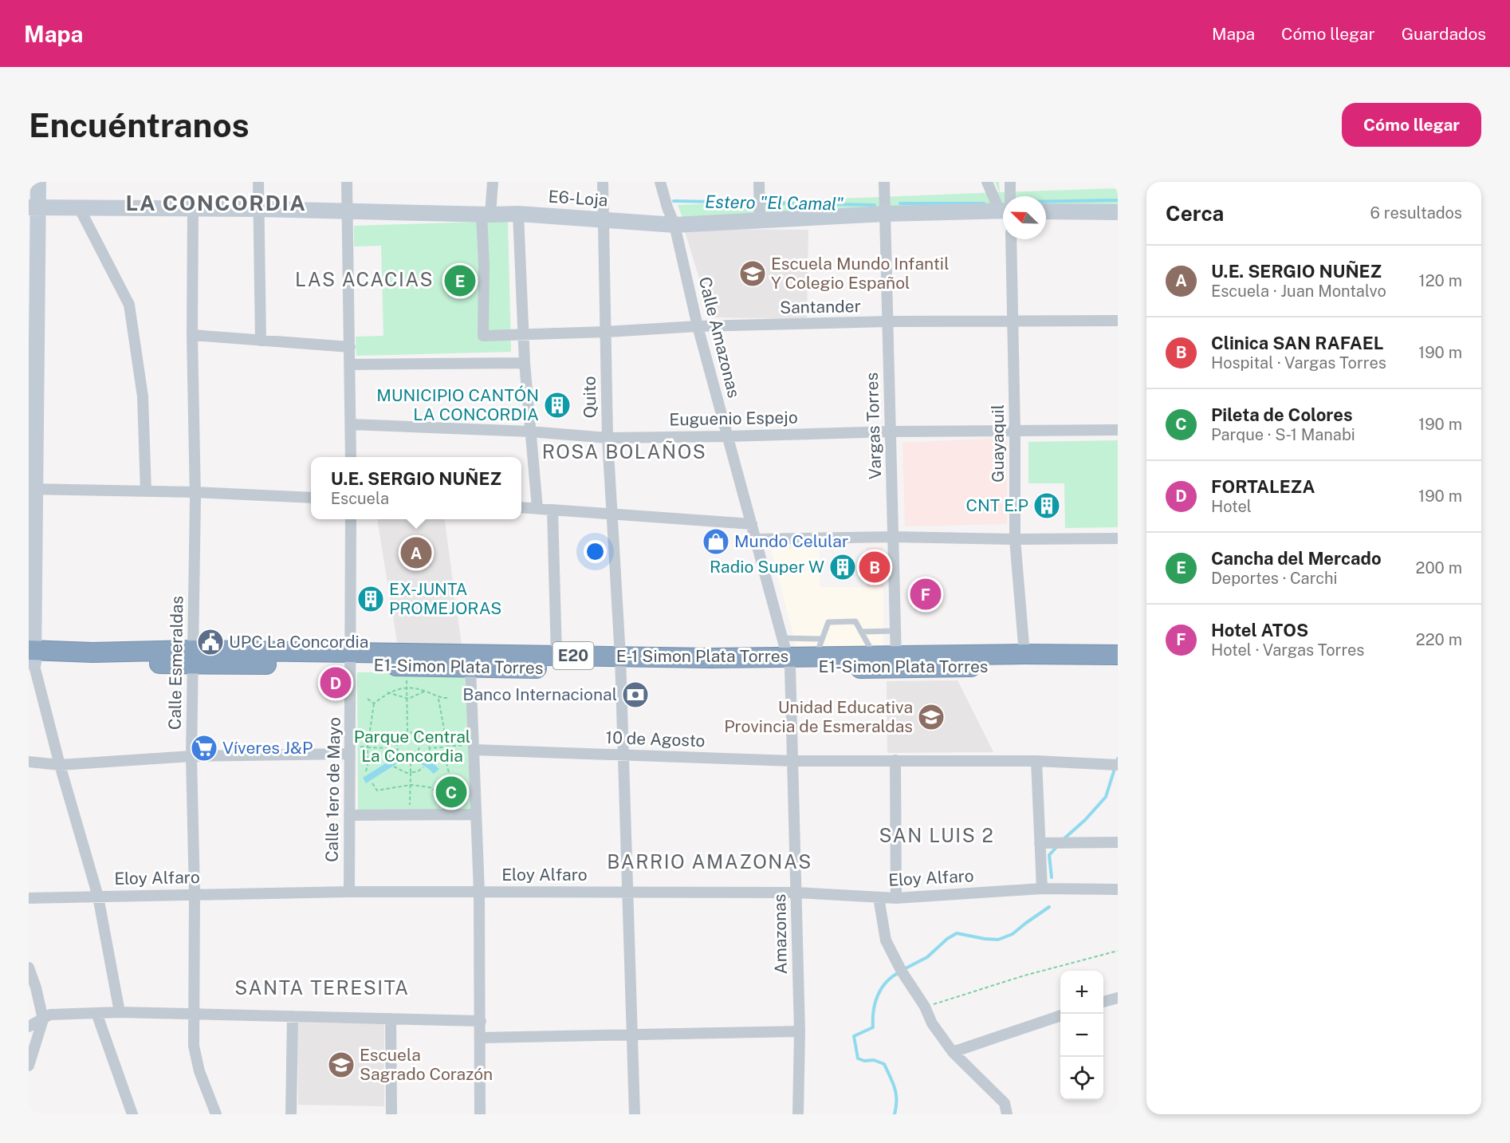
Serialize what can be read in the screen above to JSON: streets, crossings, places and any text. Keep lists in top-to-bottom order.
{
  "streets": {
    "highway": ["E20", "E-1 Simon Plata Torres", "E1-Simon Plata Torres"],
    "main road": ["E6-Loja"],
    "street": [
      "Santander",
      "Calle Amazonas",
      "Quito",
      "Euguenio Espejo",
      "Vargas Torres",
      "Guayaquil",
      "Calle Esmeraldas",
      "10 de Agosto",
      "Calle 1ero de Mayo",
      "Eloy Alfaro",
      "Amazonas"
    ]
  },
  "crossings": [
    ["E6-Loja", "Santander"],
    ["E6-Loja", "Calle Amazonas"],
    ["E6-Loja", "Quito"],
    ["E6-Loja", "Vargas Torres"],
    ["E6-Loja", "Calle Esmeraldas"],
    ["Santander", "Calle Amazonas"],
    ["Santander", "Quito"],
    ["Santander", "Vargas Torres"],
    ["Santander", "Guayaquil"],
    ["Calle Amazonas", "Euguenio Espejo"],
    ["Calle Amazonas", "E-1 Simon Plata Torres"],
    ["Calle Amazonas", "E1-Simon Plata Torres"],
    ["Calle Amazonas", "Amazonas"],
    ["Quito", "Euguenio Espejo"],
    ["Quito", "E-1 Simon Plata Torres"],
    ["Quito", "E1-Simon Plata Torres"],
    ["Quito", "10 de Agosto"],
    ["Quito", "Eloy Alfaro"],
    ["Euguenio Espejo", "Vargas Torres"],
    ["Euguenio Espejo", "Guayaquil"],
    ["Vargas Torres", "E-1 Simon Plata Torres"],
    ["Vargas Torres", "E1-Simon Plata Torres"],
    ["Guayaquil", "E-1 Simon Plata Torres"],
    ["E-1 Simon Plata Torres", "E1-Simon Plata Torres"],
    ["E-1 Simon Plata Torres", "Calle 1ero de Mayo"],
    ["E-1 Simon Plata Torres", "Amazonas"],
    ["Calle Esmeraldas", "E1-Simon Plata Torres"],
    ["Calle Esmeraldas", "Eloy Alfaro"],
    ["E1-Simon Plata Torres", "Calle 1ero de Mayo"],
    ["E1-Simon Plata Torres", "Amazonas"],
    ["10 de Agosto", "Amazonas"],
    ["Calle 1ero de Mayo", "Eloy Alfaro"],
    ["Eloy Alfaro", "Amazonas"]
  ],
  "districts": [
    "LA CONCORDIA",
    "LAS ACACIAS",
    "ROSA BOLAÑOS",
    "SAN LUIS 2",
    "BARRIO AMAZONAS",
    "SANTA TERESITA"
  ],
  "water": ["Estero \"El Camal\""],
  "parks": ["Parque Central La Concordia"],
  "places": {
    "school or university": ["Escuela Mundo Infantil Y Colegio Español", "Unidad Educativa Provincia de Esmeraldas", "Escuela Sagrado Corazón"],
    "building": [
      "MUNICIPIO CANTÓN LA CONCORDIA",
      "CNT E.P",
      "Radio Super W",
      "EX-JUNTA PROMEJORAS"
    ],
    "shop": ["Mundo Celular"],
    "public building": ["UPC La Concordia"],
    "bank": ["Banco Internacional"],
    "supermarket": ["Víveres J&P"]
  },
  "north": "top left",
  "page": {
    "header": "Mapa",
    "nav": ["Mapa", "Cómo llegar", "Guardados"],
    "buttons": "Cómo llegar",
    "title": "Encuéntranos",
    "heading": ["Cerca", "6 resultados"],
    "list": [
      {
        "mark": "A",
        "name": "U.E. SERGIO NUÑEZ",
        "note": "Escuela · Juan Montalvo",
        "value": "120 m"
      },
      {
        "mark": "B",
        "name": "Clinica SAN RAFAEL",
        "note": "Hospital · Vargas Torres",
        "value": "190 m"
      },
      {
        "mark": "C",
        "name": "Pileta de Colores",
        "note": "Parque · S-1 Manabi",
        "value": "190 m"
      },
      {
        "mark": "D",
        "name": "FORTALEZA",
        "note": "Hotel",
        "value": "190 m"
      },
      {
        "mark": "E",
        "name": "Cancha del Mercado",
        "note": "Deportes · Carchi",
        "value": "200 m"
      },
      {
        "mark": "F",
        "name": "Hotel ATOS",
        "note": "Hotel · Vargas Torres",
        "value": "220 m"
      }
    ],
    "pins": [
      "E",
      "A",
      "B",
      "F",
      "D",
      "C"
    ],
    "popup": ["U.E. SERGIO NUÑEZ", "Escuela"],
    "map_buttons": ["+", "−"]
  }
}
